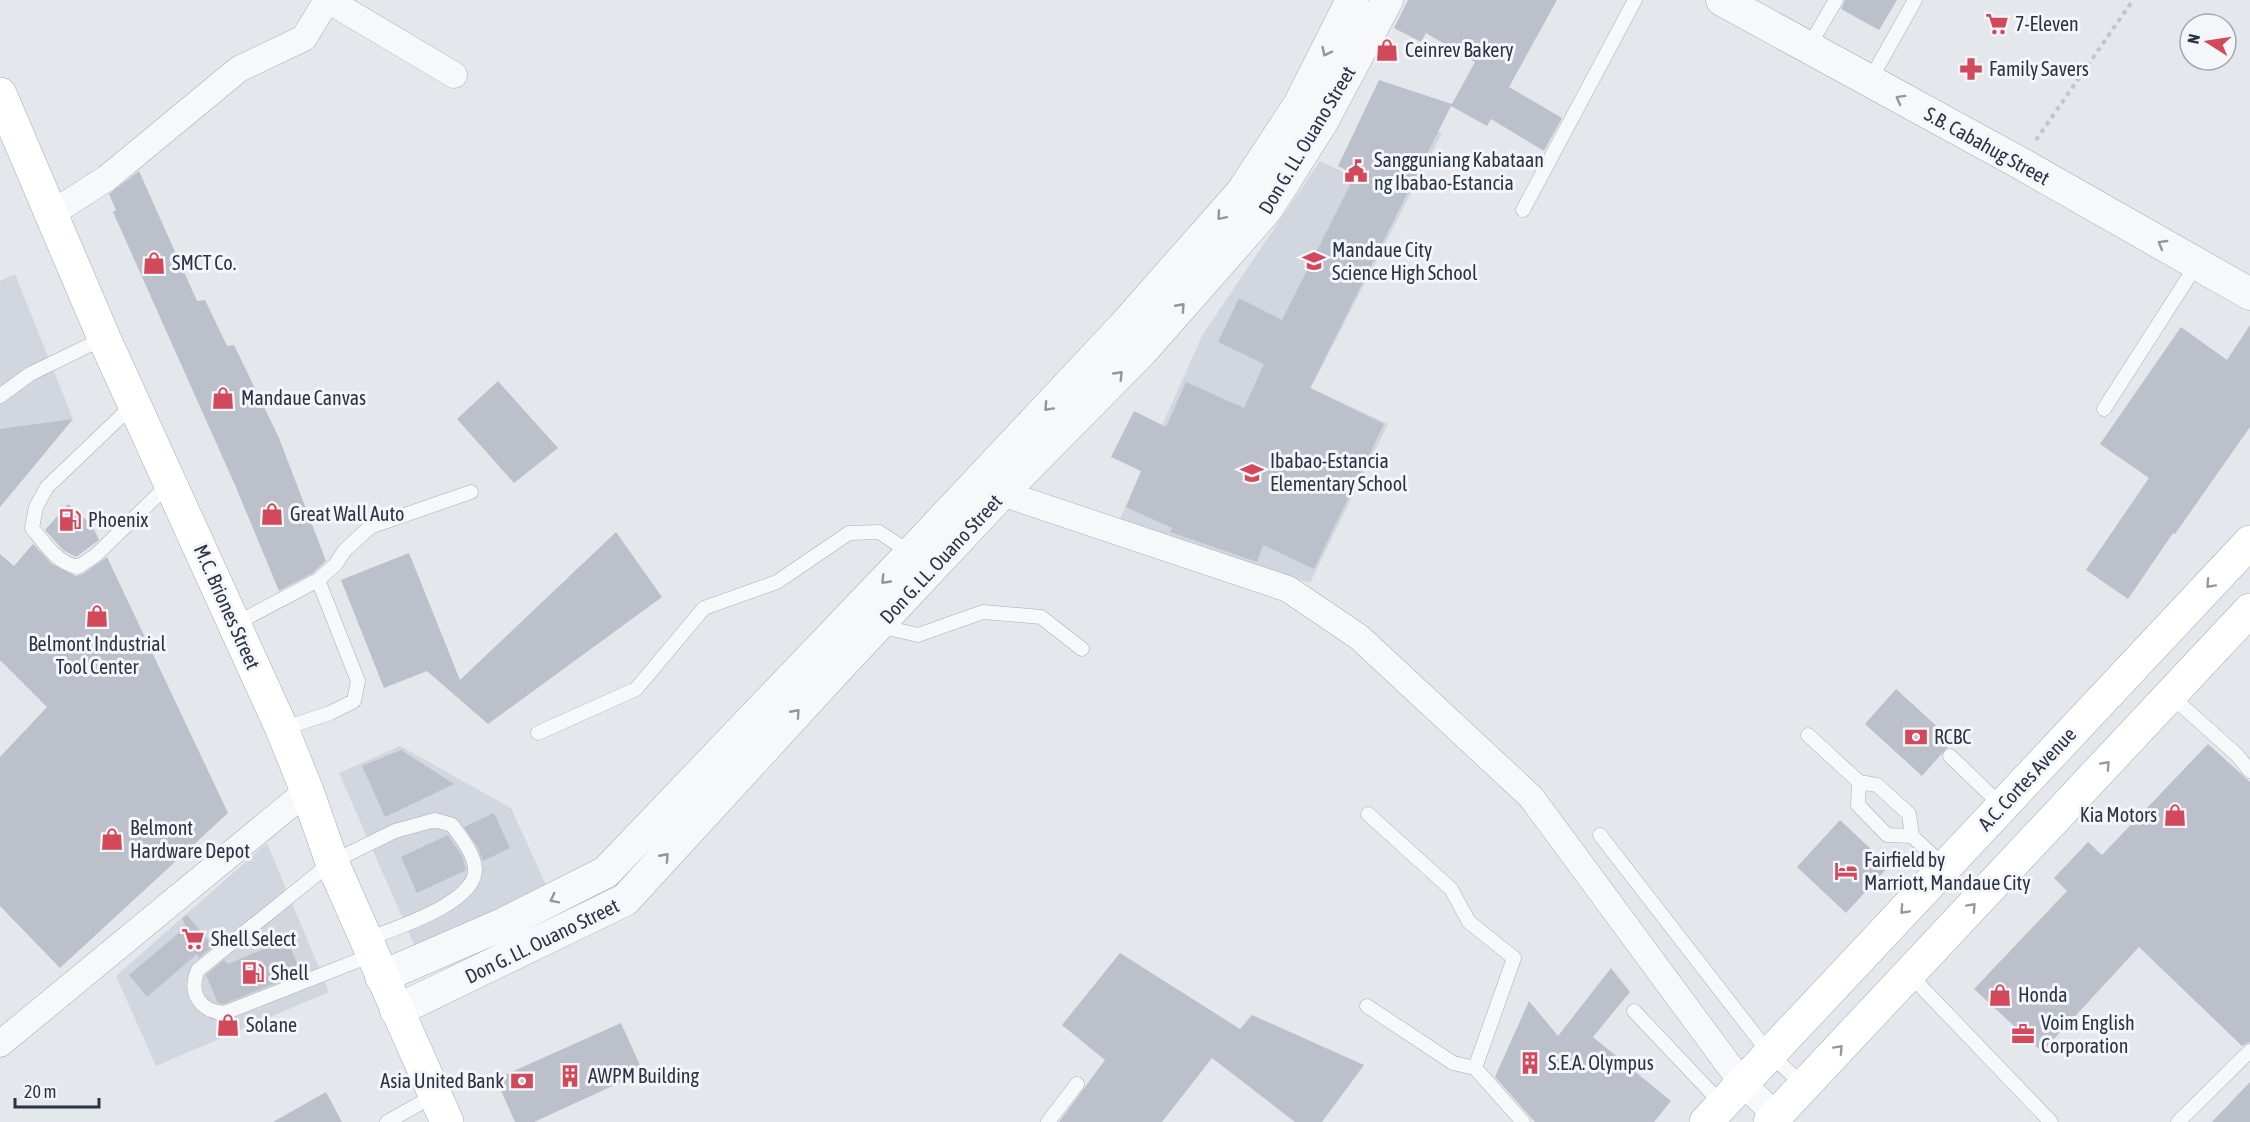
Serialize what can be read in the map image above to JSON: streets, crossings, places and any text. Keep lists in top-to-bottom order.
{
  "streets": {
    "main road": ["M.C. Briones Street", "A.C. Cortes Avenue"],
    "street": ["Don G. LL. Ouano Street", "S.B. Cabahug Street"]
  },
  "crossings": [
    ["Don G. LL. Ouano Street", "M.C. Briones Street"]
  ],
  "one_way": ["S.B. Cabahug Street"],
  "places": {
    "supermarket": ["7-Eleven", "Shell Select"],
    "shop": [
      "Ceinrev Bakery",
      "SMCT Co.",
      "Mandaue Canvas",
      "Great Wall Auto",
      "Belmont Industrial Tool Center",
      "Kia Motors",
      "Belmont Hardware Depot",
      "Honda",
      "Solane"
    ],
    "pharmacy": ["Family Savers"],
    "public building": ["Sangguniang Kabataan ng Ibabao-Estancia"],
    "school or university": ["Mandaue City Science High School", "Ibabao-Estancia Elementary School"],
    "fuel station": ["Phoenix", "Shell"],
    "bank": ["RCBC", "Asia United Bank"],
    "hotel": ["Fairfield by Marriott, Mandaue City"],
    "office": ["Voim English Corporation"],
    "building": ["S.E.A. Olympus", "AWPM Building"]
  },
  "scale_bar": "20 m",
  "north": "left"
}
